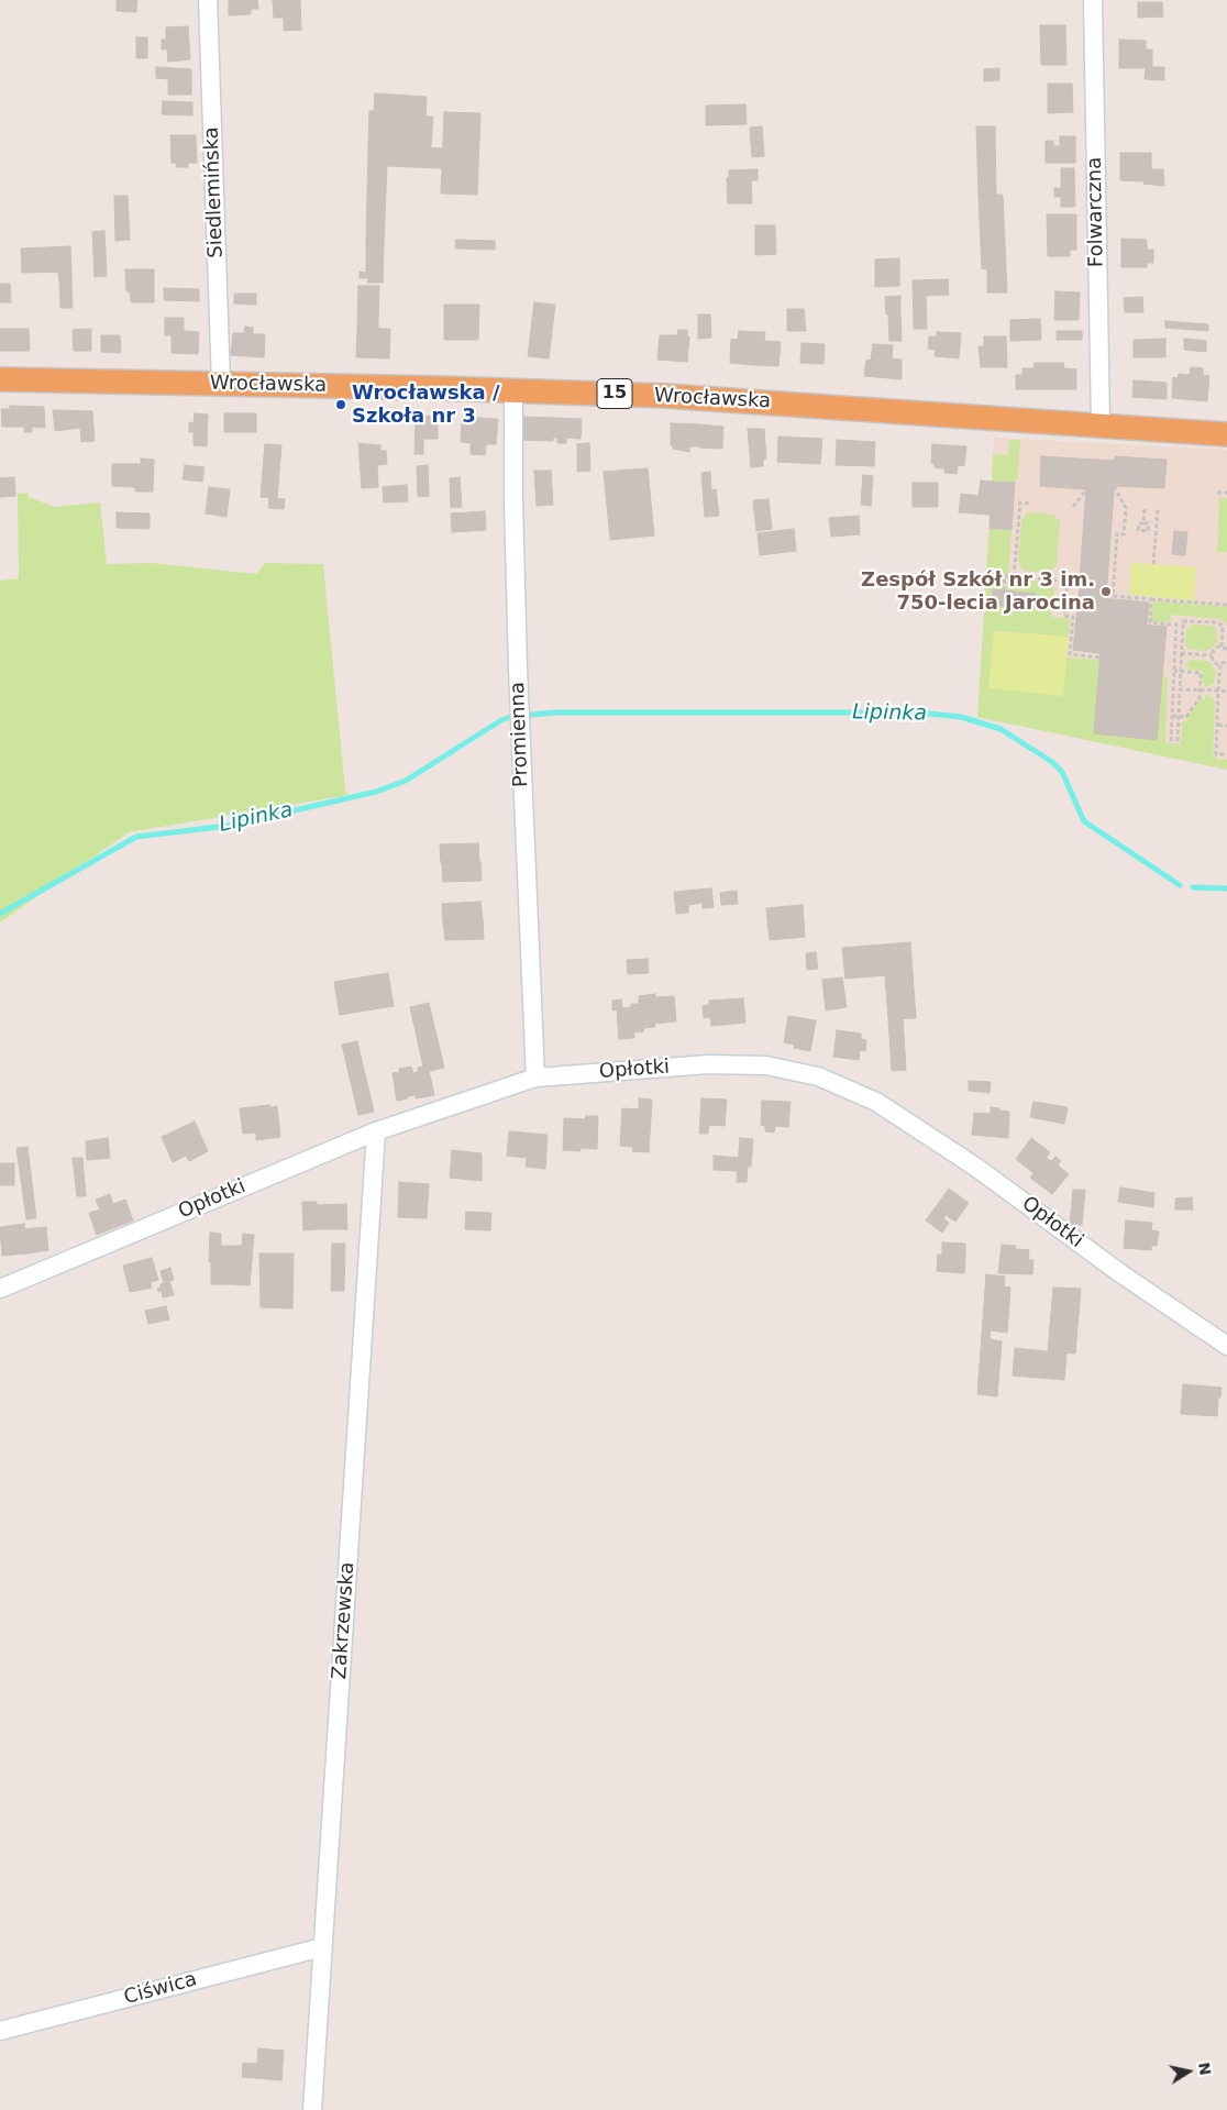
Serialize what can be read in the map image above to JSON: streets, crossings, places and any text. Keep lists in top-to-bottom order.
{
  "streets": {
    "main road": ["Wrocławska", "15"],
    "street": [
      "Siedlemińska",
      "Folwarczna",
      "Promienna",
      "Opłotki",
      "Zakrzewska",
      "Ciświca"
    ]
  },
  "crossings": [
    ["Siedlemińska", "Wrocławska"],
    ["Folwarczna", "Wrocławska"],
    ["Wrocławska", "Promienna"],
    ["Promienna", "Opłotki"],
    ["Opłotki", "Zakrzewska"],
    ["Zakrzewska", "Ciświca"]
  ],
  "water": ["Lipinka"],
  "places": ["Wrocławska / Szkoła nr 3", "Zespół Szkół nr 3 im. 750-lecia Jarocina"],
  "north": "right"
}
